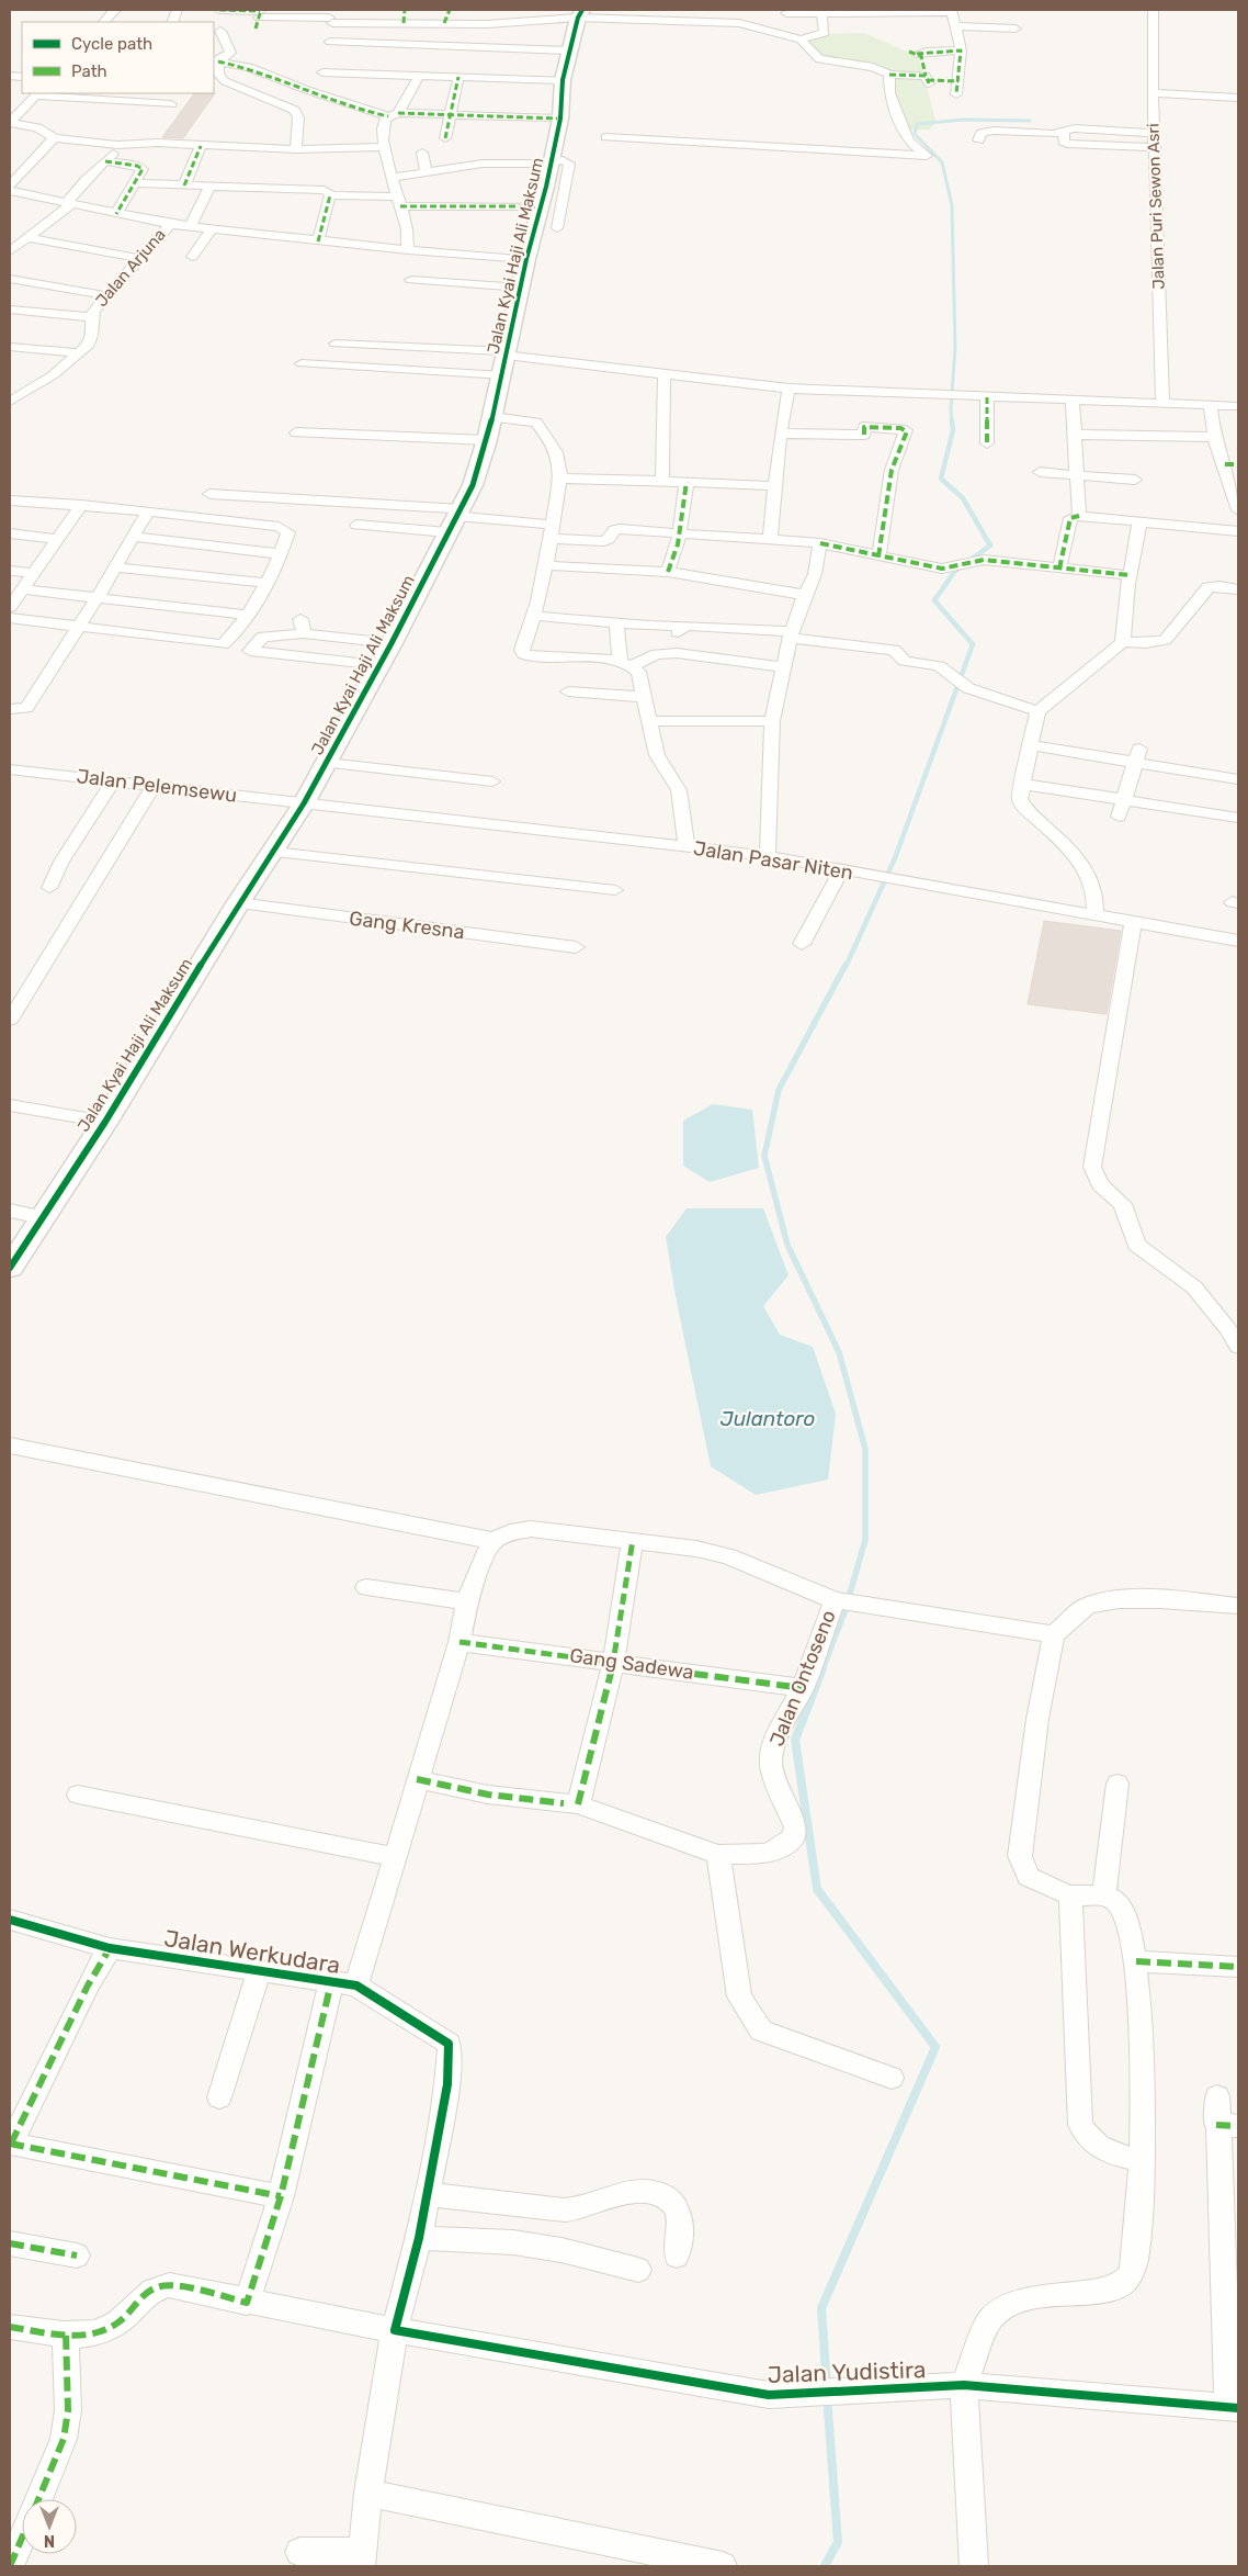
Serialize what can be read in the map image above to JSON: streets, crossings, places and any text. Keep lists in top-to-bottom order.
{
  "streets": {
    "street": [
      "Jalan Puri Sewon Asri",
      "Jalan Kyai Haji Ali Maksum",
      "Jalan Arjuna",
      "Jalan Pelemsewu",
      "Jalan Pasar Niten",
      "Gang Kresna",
      "Gang Sadewa",
      "Jalan Ontoseno",
      "Jalan Werkudara",
      "Jalan Yudistira"
    ]
  },
  "crossings": [
    ["Jalan Kyai Haji Ali Maksum", "Jalan Pelemsewu"],
    ["Jalan Kyai Haji Ali Maksum", "Jalan Pasar Niten"],
    ["Jalan Kyai Haji Ali Maksum", "Gang Kresna"],
    ["Jalan Pelemsewu", "Jalan Pasar Niten"],
    ["Gang Sadewa", "Jalan Ontoseno"],
    ["Jalan Werkudara", "Jalan Yudistira"]
  ],
  "water": ["Julantoro"],
  "legend": ["Cycle path", "Path"],
  "north": "bottom"
}
